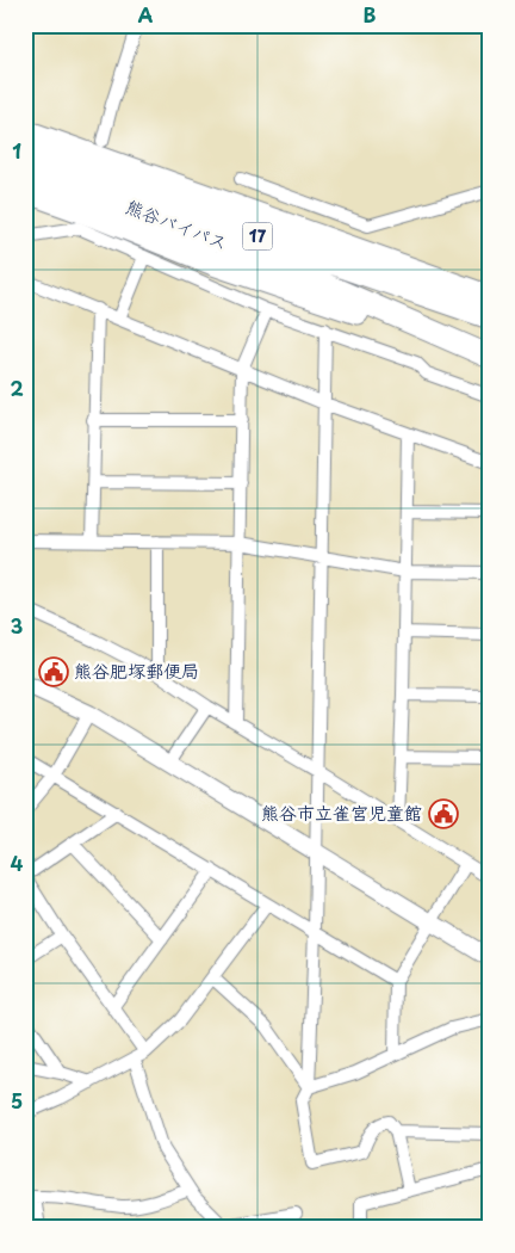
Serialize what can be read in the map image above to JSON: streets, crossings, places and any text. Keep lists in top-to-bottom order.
{
  "streets": {
    "highway": ["熊谷バイパス", "17"]
  },
  "crossings": [
    ["熊谷バイパス", "17"]
  ],
  "places": {
    "public building": ["熊谷肥塚郵便局", "熊谷市立雀宮児童館"]
  },
  "grid": {
    "columns": ["A", "B"],
    "rows": [
      "1",
      "2",
      "3",
      "4",
      "5"
    ]
  }
}
